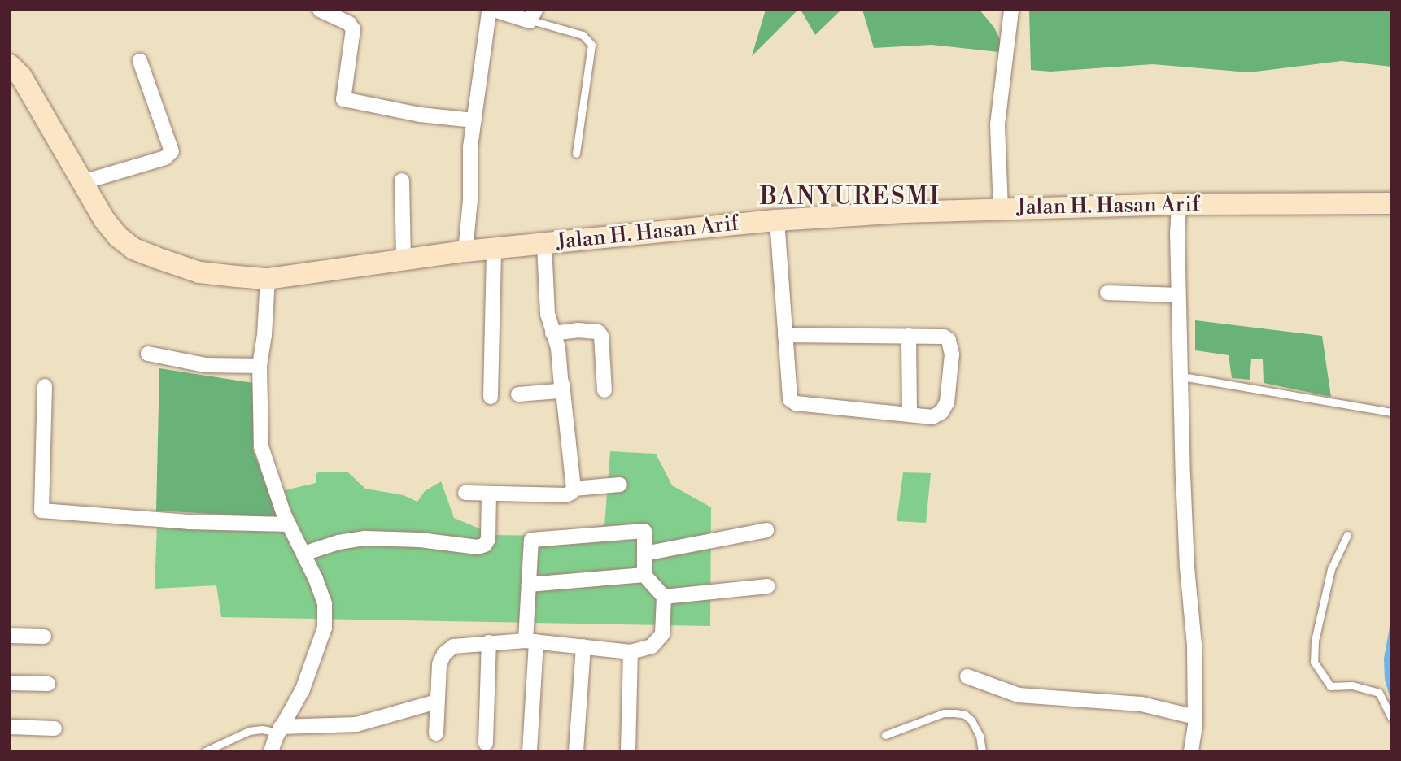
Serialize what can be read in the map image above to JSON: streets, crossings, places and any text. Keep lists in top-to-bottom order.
{
  "streets": {
    "main road": ["Jalan H. Hasan Arif"]
  },
  "districts": ["BANYURESMI"]
}
